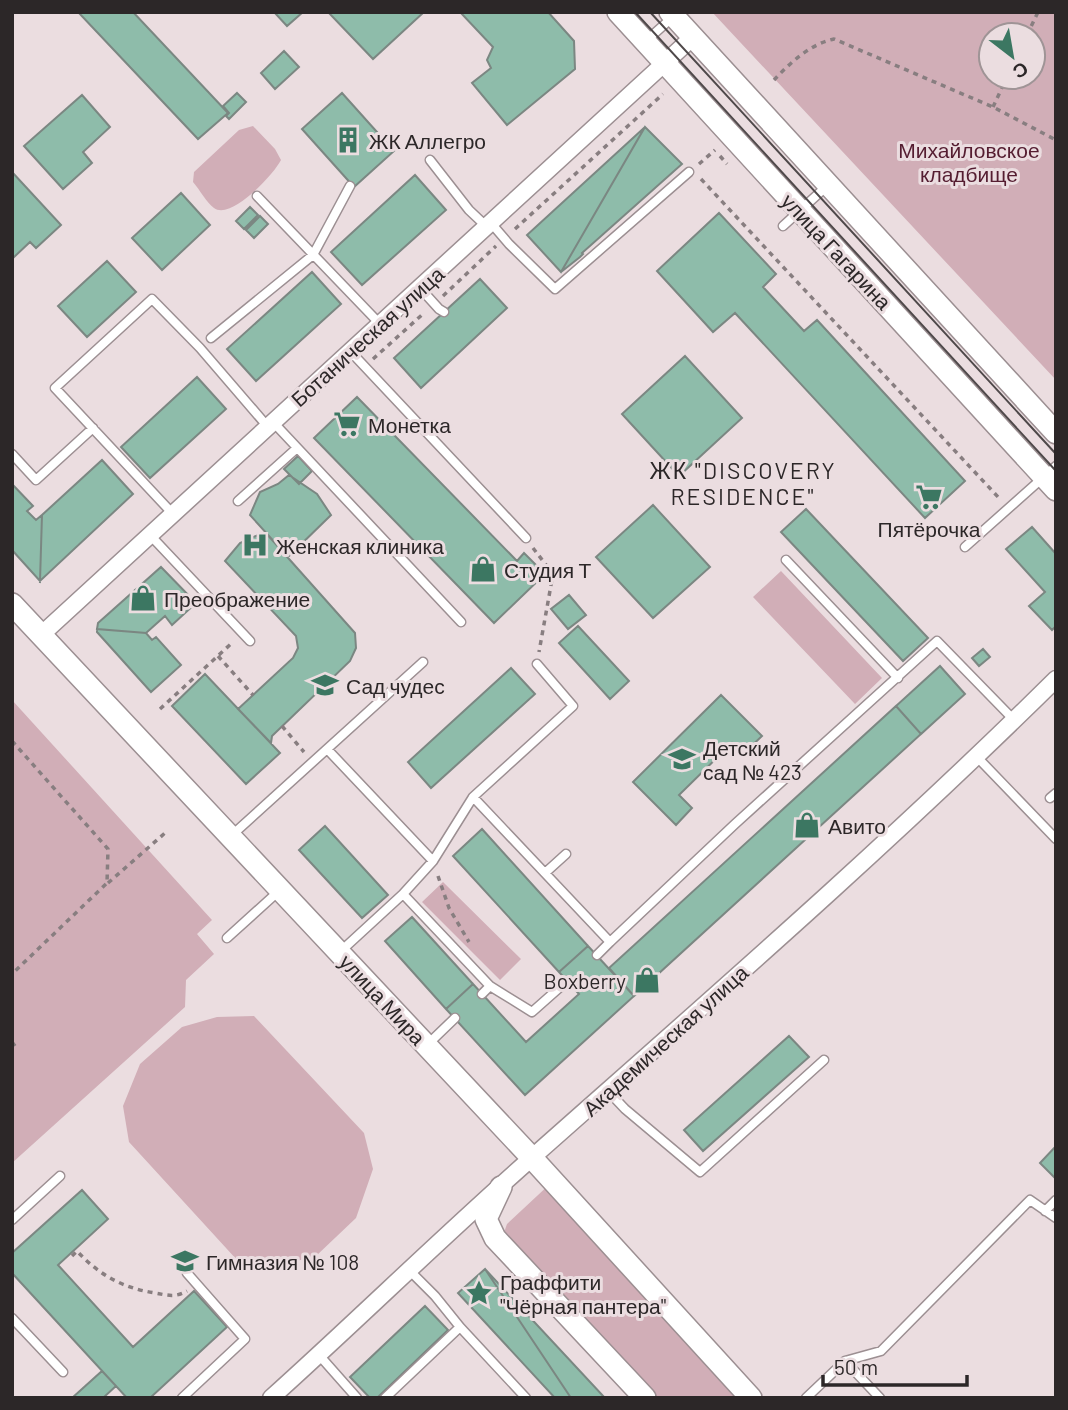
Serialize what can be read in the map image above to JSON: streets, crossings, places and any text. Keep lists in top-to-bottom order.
{
  "streets": {
    "street": [
      "улица Гагарина",
      "Ботаническая улица",
      "улица Мира",
      "Академическая улица"
    ]
  },
  "crossings": [
    ["улица Гагарина", "Ботаническая улица"],
    ["Ботаническая улица", "улица Мира"],
    ["улица Мира", "Академическая улица"]
  ],
  "districts": ["ЖК \"DISCOVERY RESIDENCE\""],
  "parks": ["Михайловское кладбище"],
  "places": {
    "building": ["ЖК Аллегро"],
    "supermarket": ["Монетка", "Пятёрочка"],
    "hospital": ["Женская клиника"],
    "shop": [
      "Студия Т",
      "Преображение",
      "Авито",
      "Boxberry"
    ],
    "school or university": ["Сад чудес", "Детский сад № 423", "Гимназия № 108"],
    "place": ["Граффити \"Чёрная пантера\""]
  },
  "scale_bar": "50 m",
  "north": "bottom right"
}
